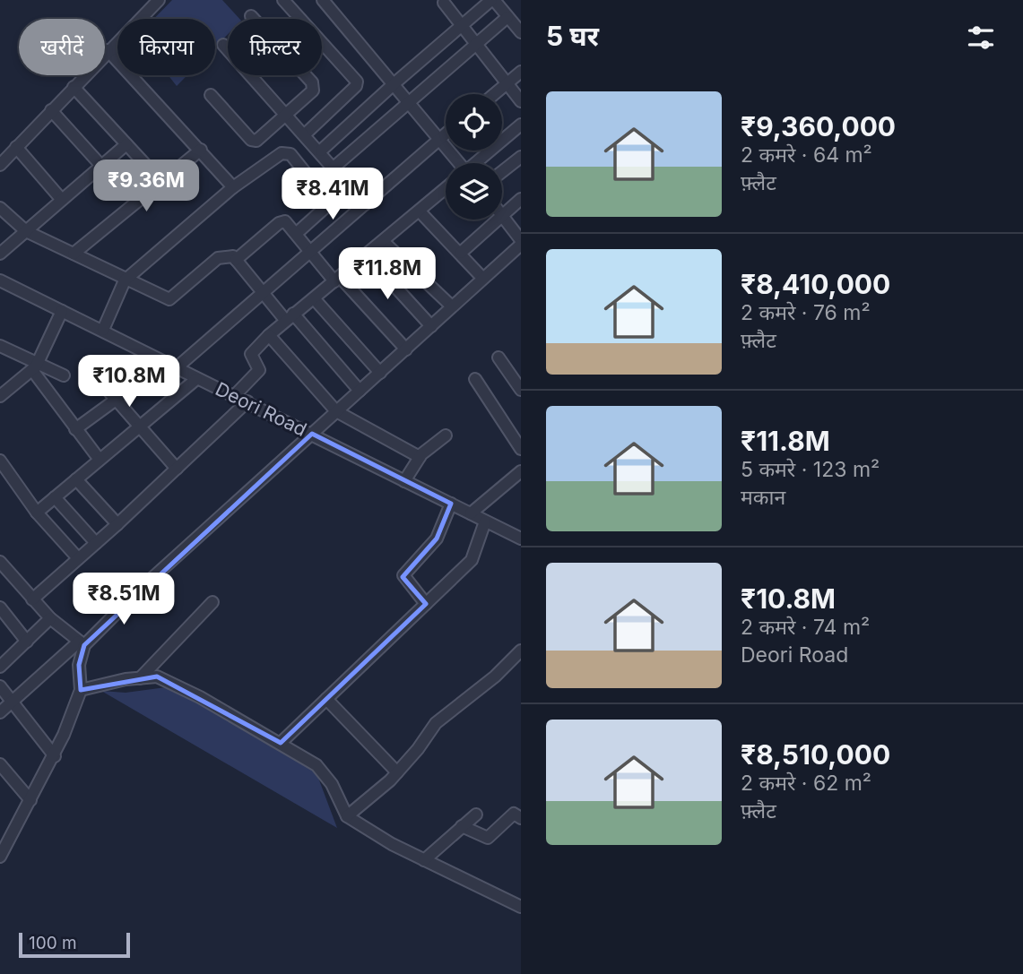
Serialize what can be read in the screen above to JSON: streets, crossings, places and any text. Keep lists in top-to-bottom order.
{
  "streets": {
    "street": ["Deori Road"]
  },
  "scale_bar": "100 m",
  "page": {
    "heading": "5 घर",
    "chip": ["खरीदें", "किराया", "फ़िल्टर"],
    "list": [
      {
        "name": "₹9,360,000",
        "note": "2 कमरे · 64 m² · फ़्लैट"
      },
      {
        "name": "₹8,410,000",
        "note": "2 कमरे · 76 m² · फ़्लैट"
      },
      {
        "name": "₹11.8M",
        "note": "5 कमरे · 123 m² · मकान"
      },
      {
        "name": "₹10.8M",
        "note": "2 कमरे · 74 m² · Deori Road"
      },
      {
        "name": "₹8,510,000",
        "note": "2 कमरे · 62 m² · फ़्लैट"
      }
    ],
    "price": [
      "₹9.36M",
      "₹8.41M",
      "₹11.8M",
      "₹10.8M",
      "₹8.51M"
    ],
    "scale": "100 m"
  }
}
